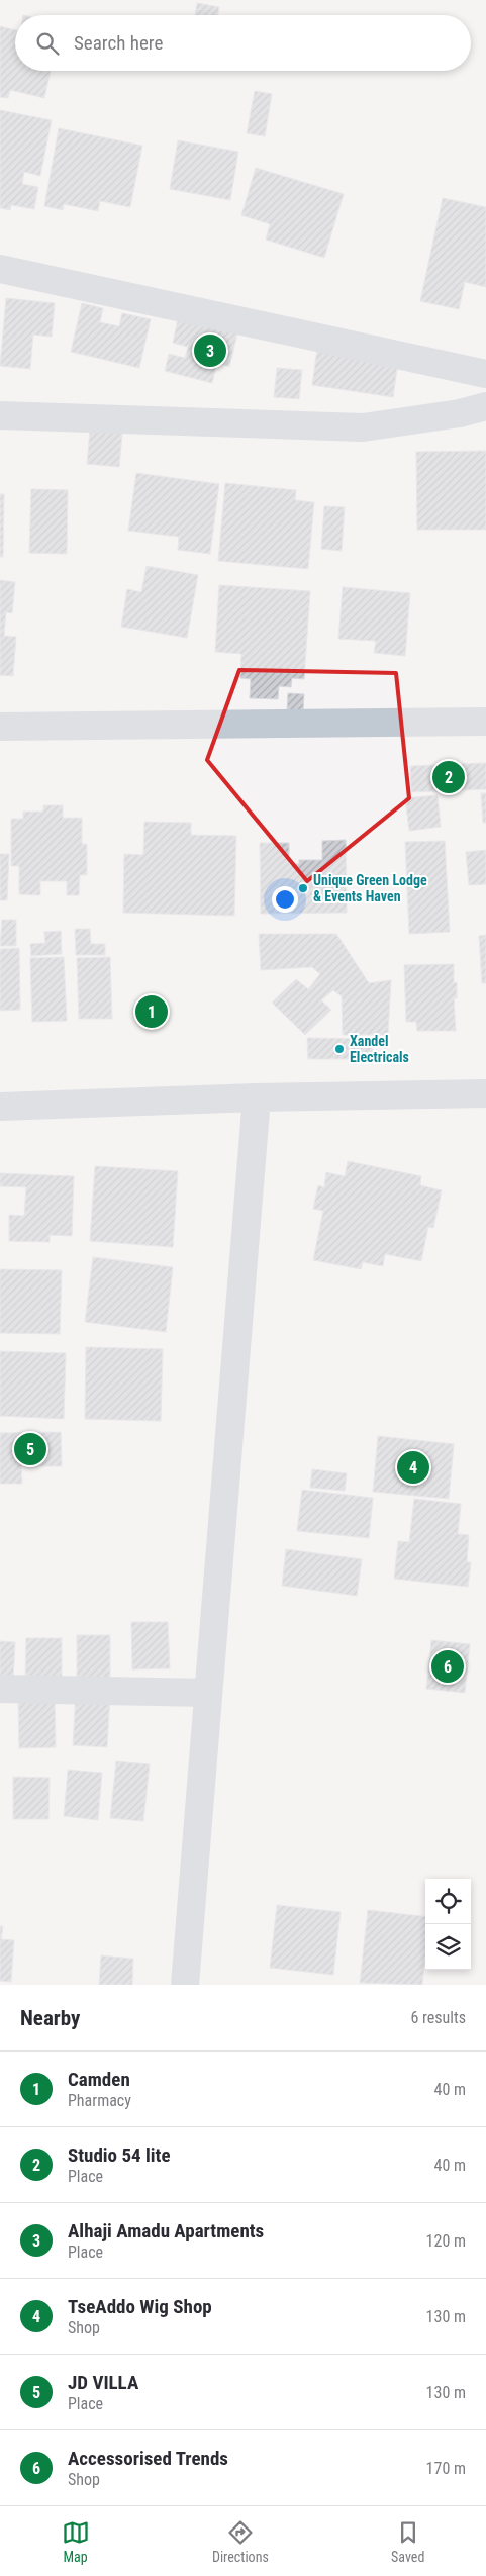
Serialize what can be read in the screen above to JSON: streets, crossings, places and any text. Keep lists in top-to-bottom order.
{
  "places": ["Unique Green Lodge & Events Haven", "Xandel Electricals"],
  "page": {
    "search": "Search here",
    "pins": [
      "3",
      "2",
      "1",
      "5",
      "4",
      "6"
    ],
    "heading": ["Nearby", "6 results"],
    "list": [
      {
        "mark": "1",
        "name": "Camden",
        "note": "Pharmacy",
        "value": "40 m"
      },
      {
        "mark": "2",
        "name": "Studio 54 lite",
        "note": "Place",
        "value": "40 m"
      },
      {
        "mark": "3",
        "name": "Alhaji Amadu Apartments",
        "note": "Place",
        "value": "120 m"
      },
      {
        "mark": "4",
        "name": "TseAddo Wig Shop",
        "note": "Shop",
        "value": "130 m"
      },
      {
        "mark": "5",
        "name": "JD VILLA",
        "note": "Place",
        "value": "130 m"
      },
      {
        "mark": "6",
        "name": "Accessorised Trends",
        "note": "Shop",
        "value": "170 m"
      }
    ],
    "nav": ["Map", "Directions", "Saved"]
  }
}
